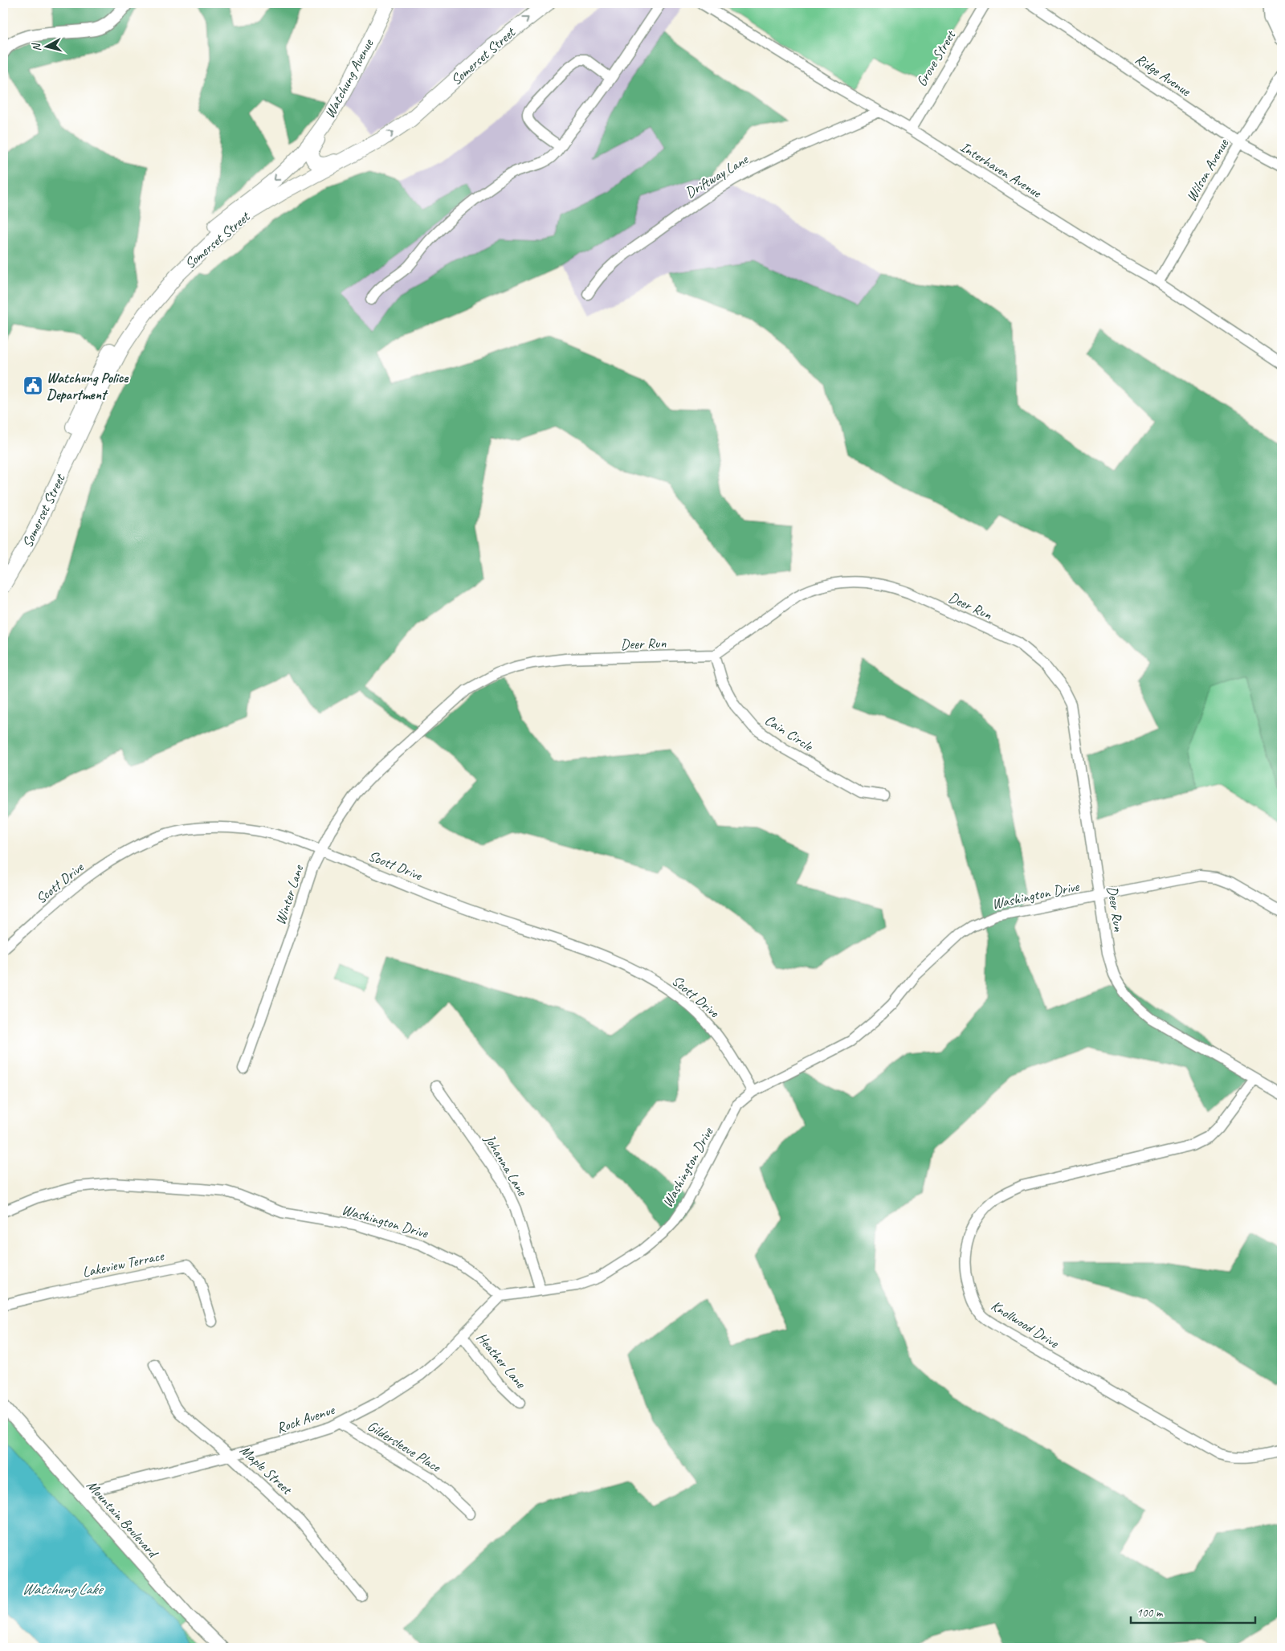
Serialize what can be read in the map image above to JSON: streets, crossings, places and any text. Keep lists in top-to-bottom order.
{
  "streets": {
    "main road": ["Somerset Street", "Watchung Avenue"],
    "street": [
      "Grove Street",
      "Ridge Avenue",
      "Interhaven Avenue",
      "Wilson Avenue",
      "Driftway Lane",
      "Deer Run",
      "Cain Circle",
      "Scott Drive",
      "Winter Lane",
      "Washington Drive",
      "Johanna Lane",
      "Lakeview Terrace",
      "Knollwood Drive",
      "Heather Lane",
      "Rock Avenue",
      "Gildersleeve Place",
      "Maple Street",
      "Mountain Boulevard"
    ]
  },
  "crossings": [
    ["Somerset Street", "Watchung Avenue"],
    ["Grove Street", "Interhaven Avenue"],
    ["Ridge Avenue", "Wilson Avenue"],
    ["Interhaven Avenue", "Wilson Avenue"],
    ["Interhaven Avenue", "Driftway Lane"],
    ["Deer Run", "Cain Circle"],
    ["Deer Run", "Winter Lane"],
    ["Deer Run", "Washington Drive"],
    ["Deer Run", "Knollwood Drive"],
    ["Scott Drive", "Winter Lane"],
    ["Scott Drive", "Washington Drive"],
    ["Washington Drive", "Johanna Lane"],
    ["Washington Drive", "Rock Avenue"],
    ["Heather Lane", "Rock Avenue"],
    ["Rock Avenue", "Gildersleeve Place"],
    ["Rock Avenue", "Maple Street"],
    ["Rock Avenue", "Mountain Boulevard"]
  ],
  "water": ["Watchung Lake"],
  "places": {
    "public building": ["Watchung Police Department"]
  },
  "scale_bar": "100 m",
  "north": "left"
}
